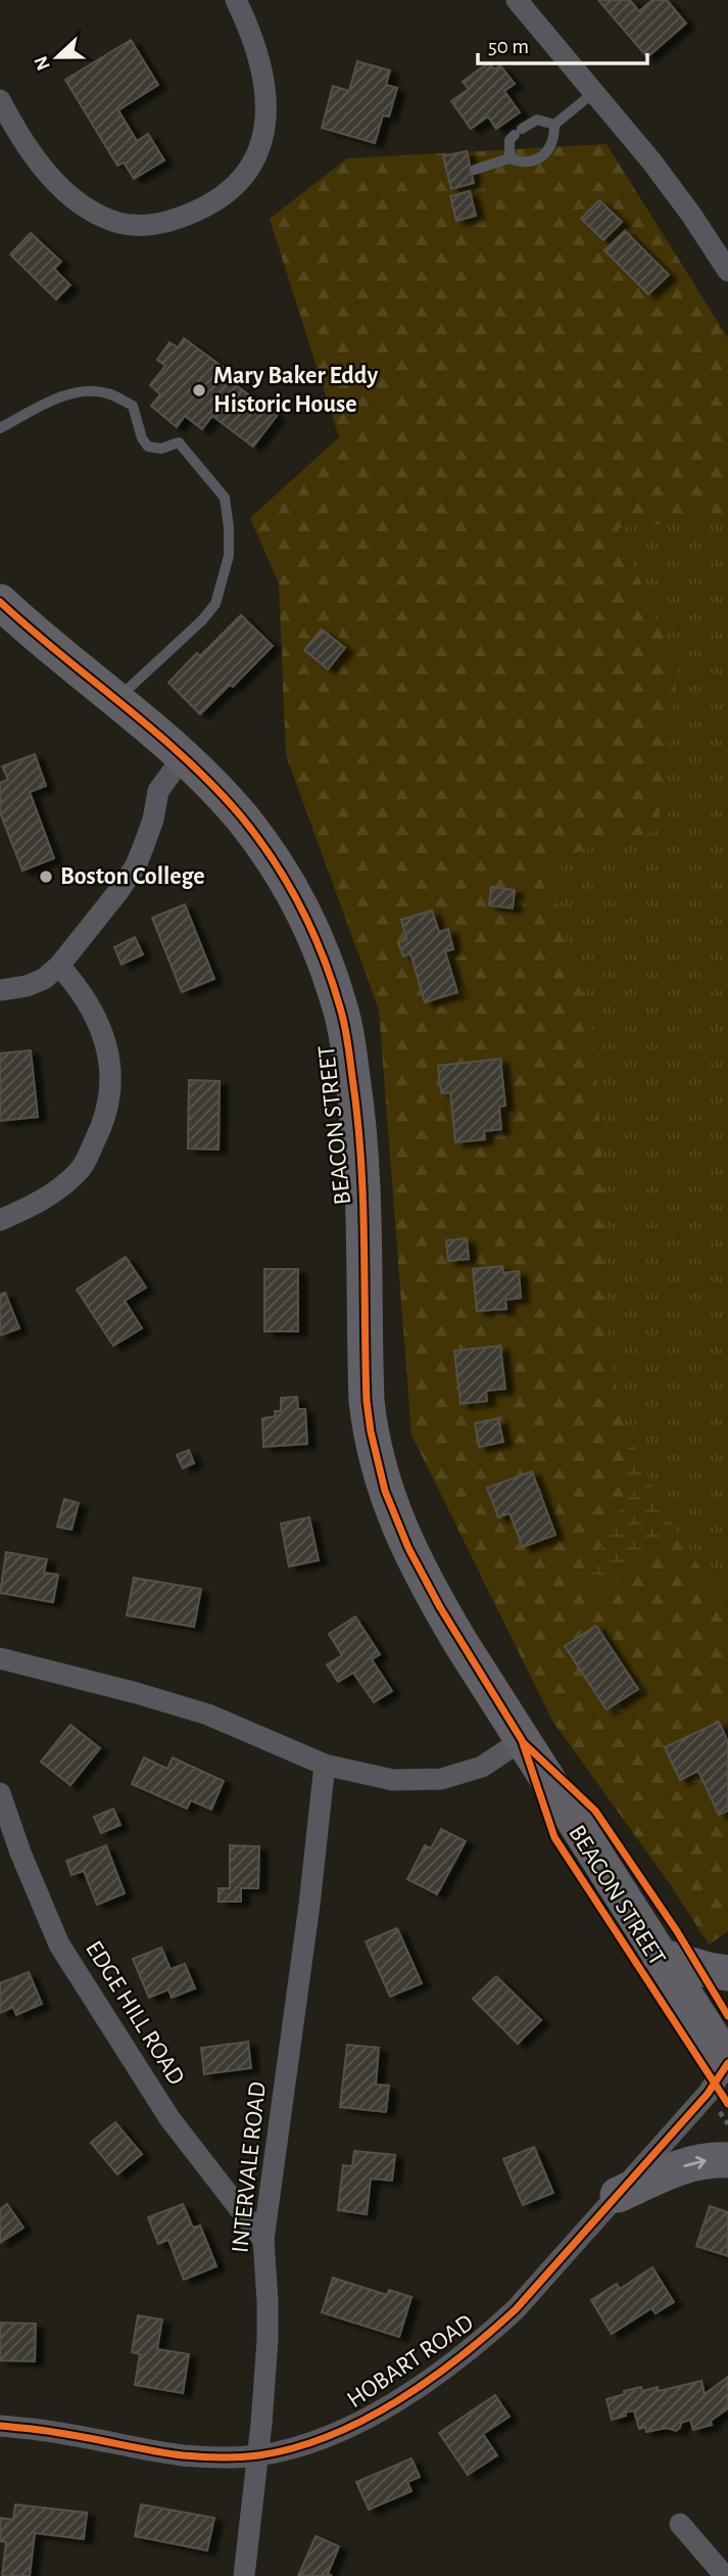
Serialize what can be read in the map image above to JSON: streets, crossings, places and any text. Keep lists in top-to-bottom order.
{
  "streets": {
    "main road": ["BEACON STREET"],
    "street": ["EDGE HILL ROAD", "INTERVALE ROAD", "HOBART ROAD"]
  },
  "crossings": [
    ["BEACON STREET", "HOBART ROAD"],
    ["EDGE HILL ROAD", "INTERVALE ROAD"],
    ["INTERVALE ROAD", "HOBART ROAD"]
  ],
  "places": ["Mary Baker Eddy Historic House", "Boston College"],
  "scale_bar": "50 m",
  "north": "left"
}
